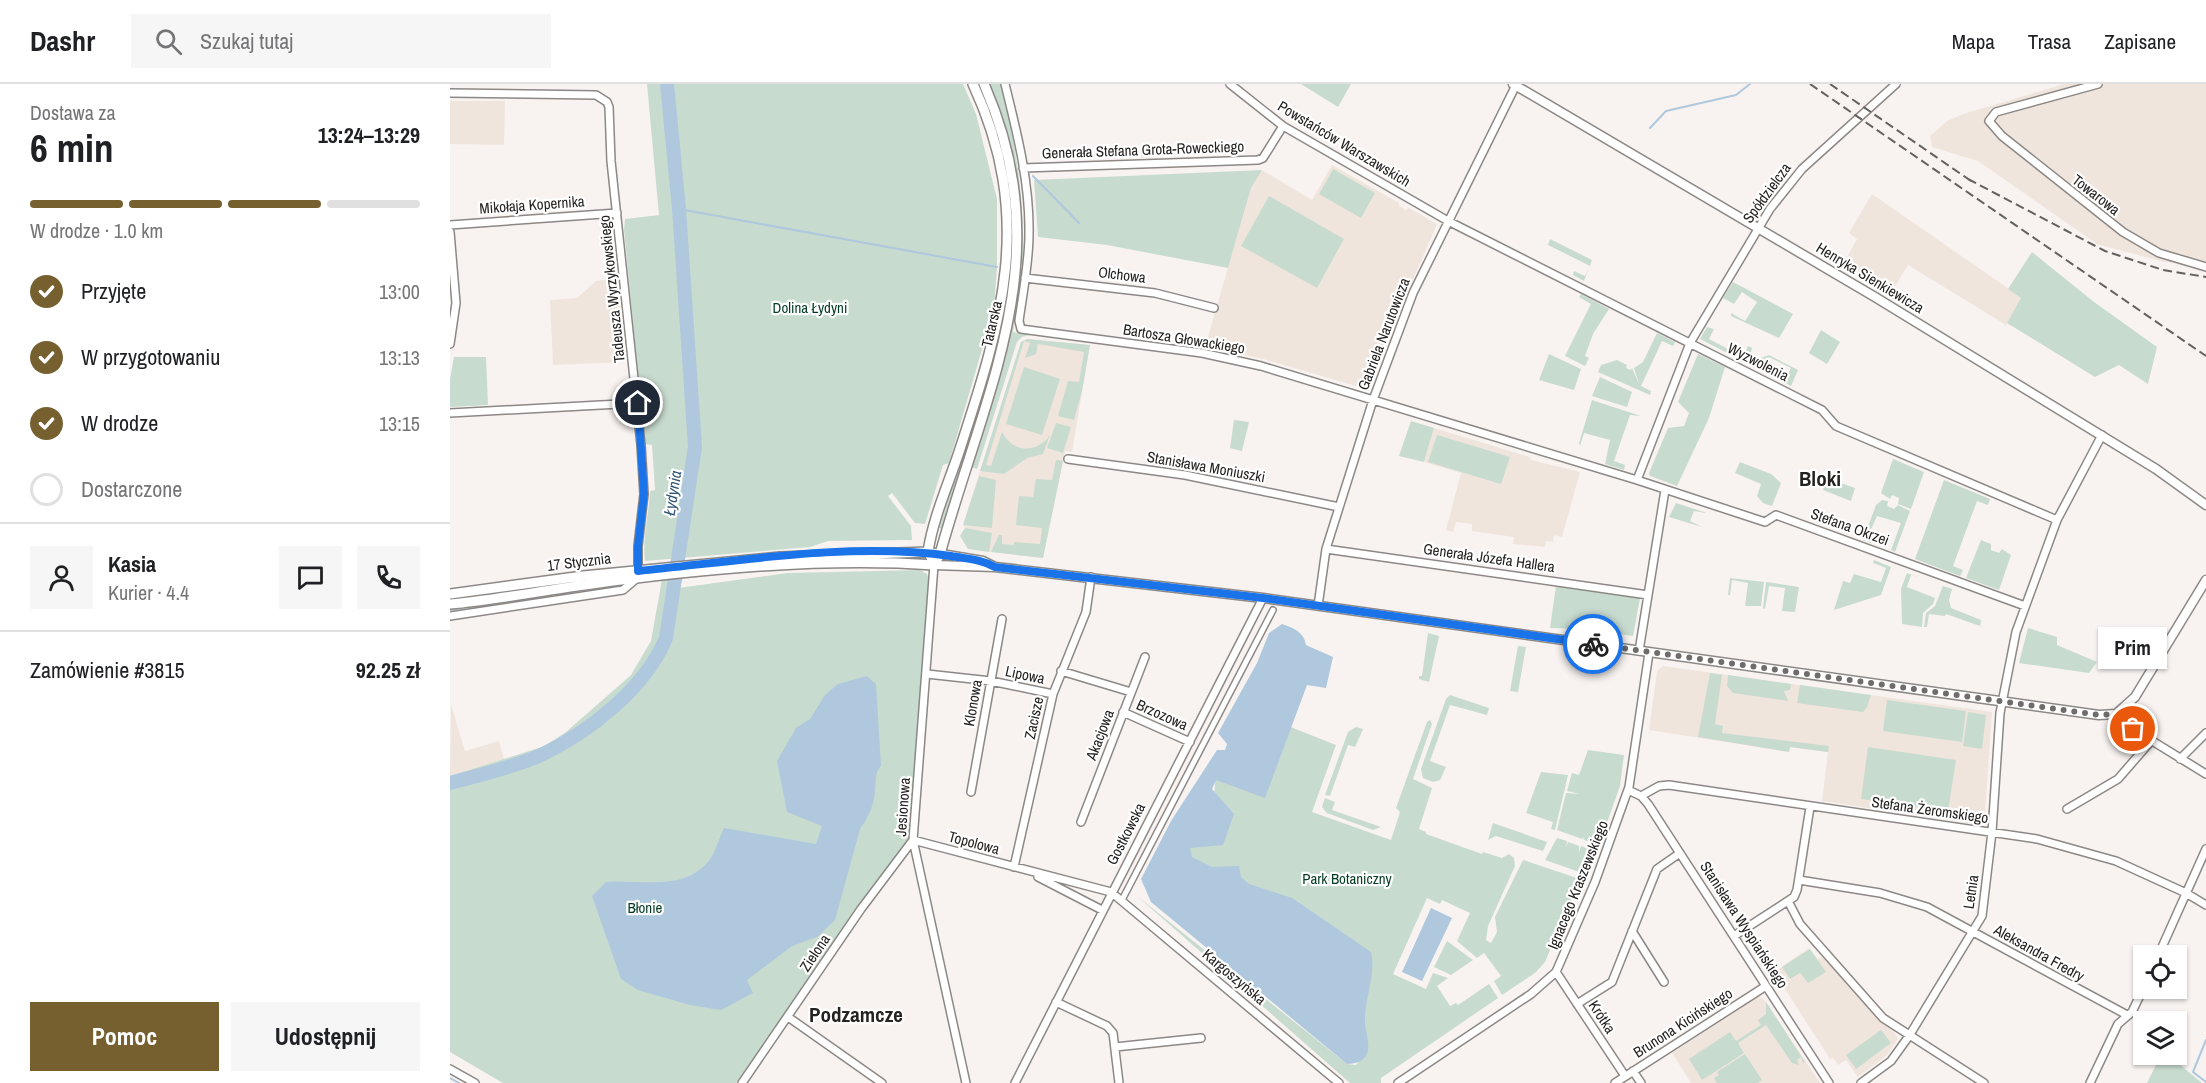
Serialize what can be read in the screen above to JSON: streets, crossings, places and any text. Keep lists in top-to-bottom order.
{
  "streets": {
    "main road": ["Tatarska", "17 Stycznia"],
    "street": [
      "Powstańców Warszawskich",
      "Generała Stefana Grota-Roweckiego",
      "Spółdzielcza",
      "Towarowa",
      "Mikołaja Kopernika",
      "Olchowa",
      "Henryka Sienkiewicza",
      "Tadeusza Wyrzykowskiego",
      "Gabriela Narutowicza",
      "Bartosza Głowackiego",
      "Wyzwolenia",
      "Stanisława Moniuszki",
      "Stefana Okrzei",
      "Generała Józefa Hallera",
      "Lipowa",
      "Klonowa",
      "Brzozowa",
      "Zacisze",
      "Akacjowa",
      "Jesionowa",
      "Stefana Żeromskiego",
      "Gostkowska",
      "Topolowa",
      "Ignacego Kraszewskiego",
      "Letnia",
      "Stanisława Wyspiańskiego",
      "Zielona",
      "Aleksandra Fredry",
      "Kargoszyńska",
      "Krótka",
      "Brunona Kicińskiego"
    ]
  },
  "crossings": [
    ["Powstańców Warszawskich", "Generała Stefana Grota-Roweckiego"],
    ["Powstańców Warszawskich", "Gabriela Narutowicza"],
    ["Powstańców Warszawskich", "Wyzwolenia"],
    ["Generała Stefana Grota-Roweckiego", "Tatarska"],
    ["Spółdzielcza", "Henryka Sienkiewicza"],
    ["Spółdzielcza", "Wyzwolenia"],
    ["Mikołaja Kopernika", "Tadeusza Wyrzykowskiego"],
    ["Olchowa", "Tatarska"],
    ["Henryka Sienkiewicza", "Gabriela Narutowicza"],
    ["Henryka Sienkiewicza", "Letnia"],
    ["Tadeusza Wyrzykowskiego", "17 Stycznia"],
    ["Tatarska", "Bartosza Głowackiego"],
    ["Tatarska", "17 Stycznia"],
    ["Tatarska", "Jesionowa"],
    ["Gabriela Narutowicza", "Bartosza Głowackiego"],
    ["Gabriela Narutowicza", "Wyzwolenia"],
    ["Gabriela Narutowicza", "Stanisława Moniuszki"],
    ["Gabriela Narutowicza", "Generała Józefa Hallera"],
    ["Gabriela Narutowicza", "17 Stycznia"],
    ["Wyzwolenia", "Letnia"],
    ["Stefana Okrzei", "Letnia"],
    ["17 Stycznia", "Zacisze"],
    ["17 Stycznia", "Jesionowa"],
    ["17 Stycznia", "Gostkowska"],
    ["17 Stycznia", "Ignacego Kraszewskiego"],
    ["17 Stycznia", "Letnia"],
    ["Lipowa", "Klonowa"],
    ["Lipowa", "Zacisze"],
    ["Lipowa", "Jesionowa"],
    ["Brzozowa", "Akacjowa"],
    ["Brzozowa", "Gostkowska"],
    ["Zacisze", "Topolowa"],
    ["Jesionowa", "Topolowa"],
    ["Jesionowa", "Zielona"],
    ["Stefana Żeromskiego", "Letnia"],
    ["Stefana Żeromskiego", "Stanisława Wyspiańskiego"],
    ["Gostkowska", "Topolowa"],
    ["Gostkowska", "Kargoszyńska"],
    ["Topolowa", "Zielona"],
    ["Topolowa", "Kargoszyńska"],
    ["Ignacego Kraszewskiego", "Krótka"],
    ["Letnia", "Aleksandra Fredry"],
    ["Stanisława Wyspiańskiego", "Brunona Kicińskiego"],
    ["Krótka", "Brunona Kicińskiego"]
  ],
  "districts": ["Bloki", "Podzamcze"],
  "water": ["Łydynia"],
  "parks": ["Dolina Łydyni", "Park Botaniczny", "Błonie"],
  "places": ["Prim"],
  "page": {
    "header": "Dashr",
    "search": "Szukaj tutaj",
    "nav": ["Mapa", "Trasa", "Zapisane"],
    "heading": ["6 min", "Dostawa za", "13:24–13:29"],
    "panel": [
      "Kasia",
      "Kurier · 4.4",
      "Zamówienie #3815",
      "92.25 zł"
    ],
    "bar": "W drodze · 1.0 km",
    "list": [
      ["Przyjęte", "13:00"],
      ["W przygotowaniu", "13:13"],
      ["W drodze", "13:15"],
      "Dostarczone"
    ],
    "bubble": "Prim",
    "buttons": ["Pomoc", "Udostępnij"]
  }
}
